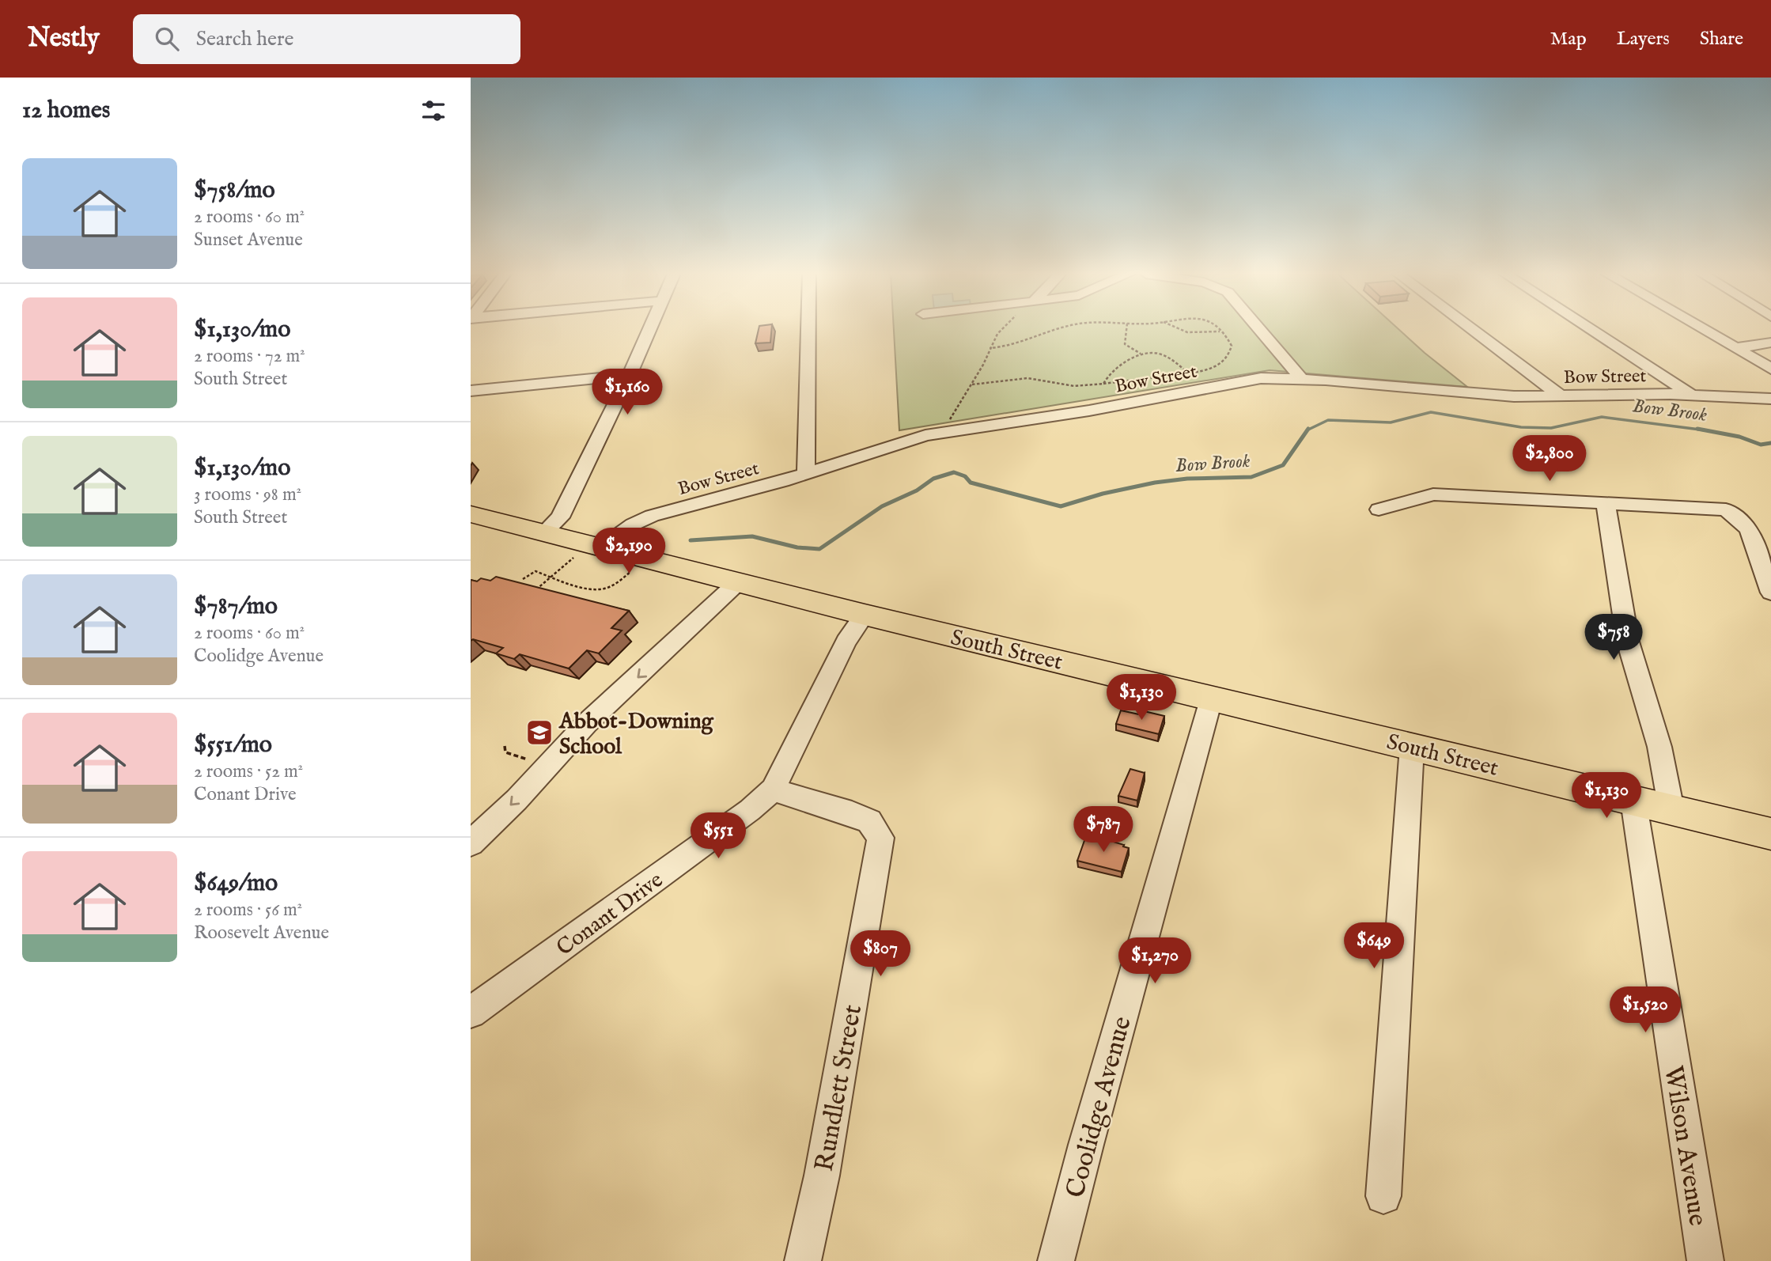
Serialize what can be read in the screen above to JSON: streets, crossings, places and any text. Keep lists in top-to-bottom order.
{
  "streets": {
    "main road": ["South Street"],
    "street": [
      "Bow Street",
      "Conant Drive",
      "Rundlett Street",
      "Coolidge Avenue",
      "Wilson Avenue"
    ]
  },
  "crossings": [
    ["Bow Street", "South Street"],
    ["South Street", "Conant Drive"],
    ["South Street", "Coolidge Avenue"],
    ["South Street", "Wilson Avenue"],
    ["Conant Drive", "Rundlett Street"]
  ],
  "water": ["Bow Brook"],
  "places": {
    "school or university": ["Abbot-Downing School"]
  },
  "page": {
    "header": "Nestly",
    "search": "Search here",
    "nav": ["Map", "Layers", "Share"],
    "heading": "12 homes",
    "list": [
      {
        "name": "$758/mo",
        "note": "2 rooms · 60 m² · Sunset Avenue"
      },
      {
        "name": "$1,130/mo",
        "note": "2 rooms · 72 m² · South Street"
      },
      {
        "name": "$1,130/mo",
        "note": "3 rooms · 98 m² · South Street"
      },
      {
        "name": "$787/mo",
        "note": "2 rooms · 60 m² · Coolidge Avenue"
      },
      {
        "name": "$551/mo",
        "note": "2 rooms · 52 m² · Conant Drive"
      },
      {
        "name": "$649/mo",
        "note": "2 rooms · 56 m² · Roosevelt Avenue"
      }
    ],
    "price": [
      "$1,160",
      "$2,800",
      "$2,190",
      "$758",
      "$1,130",
      "$1,130",
      "$787",
      "$551",
      "$649",
      "$807",
      "$1,270",
      "$1,520"
    ]
  }
}
